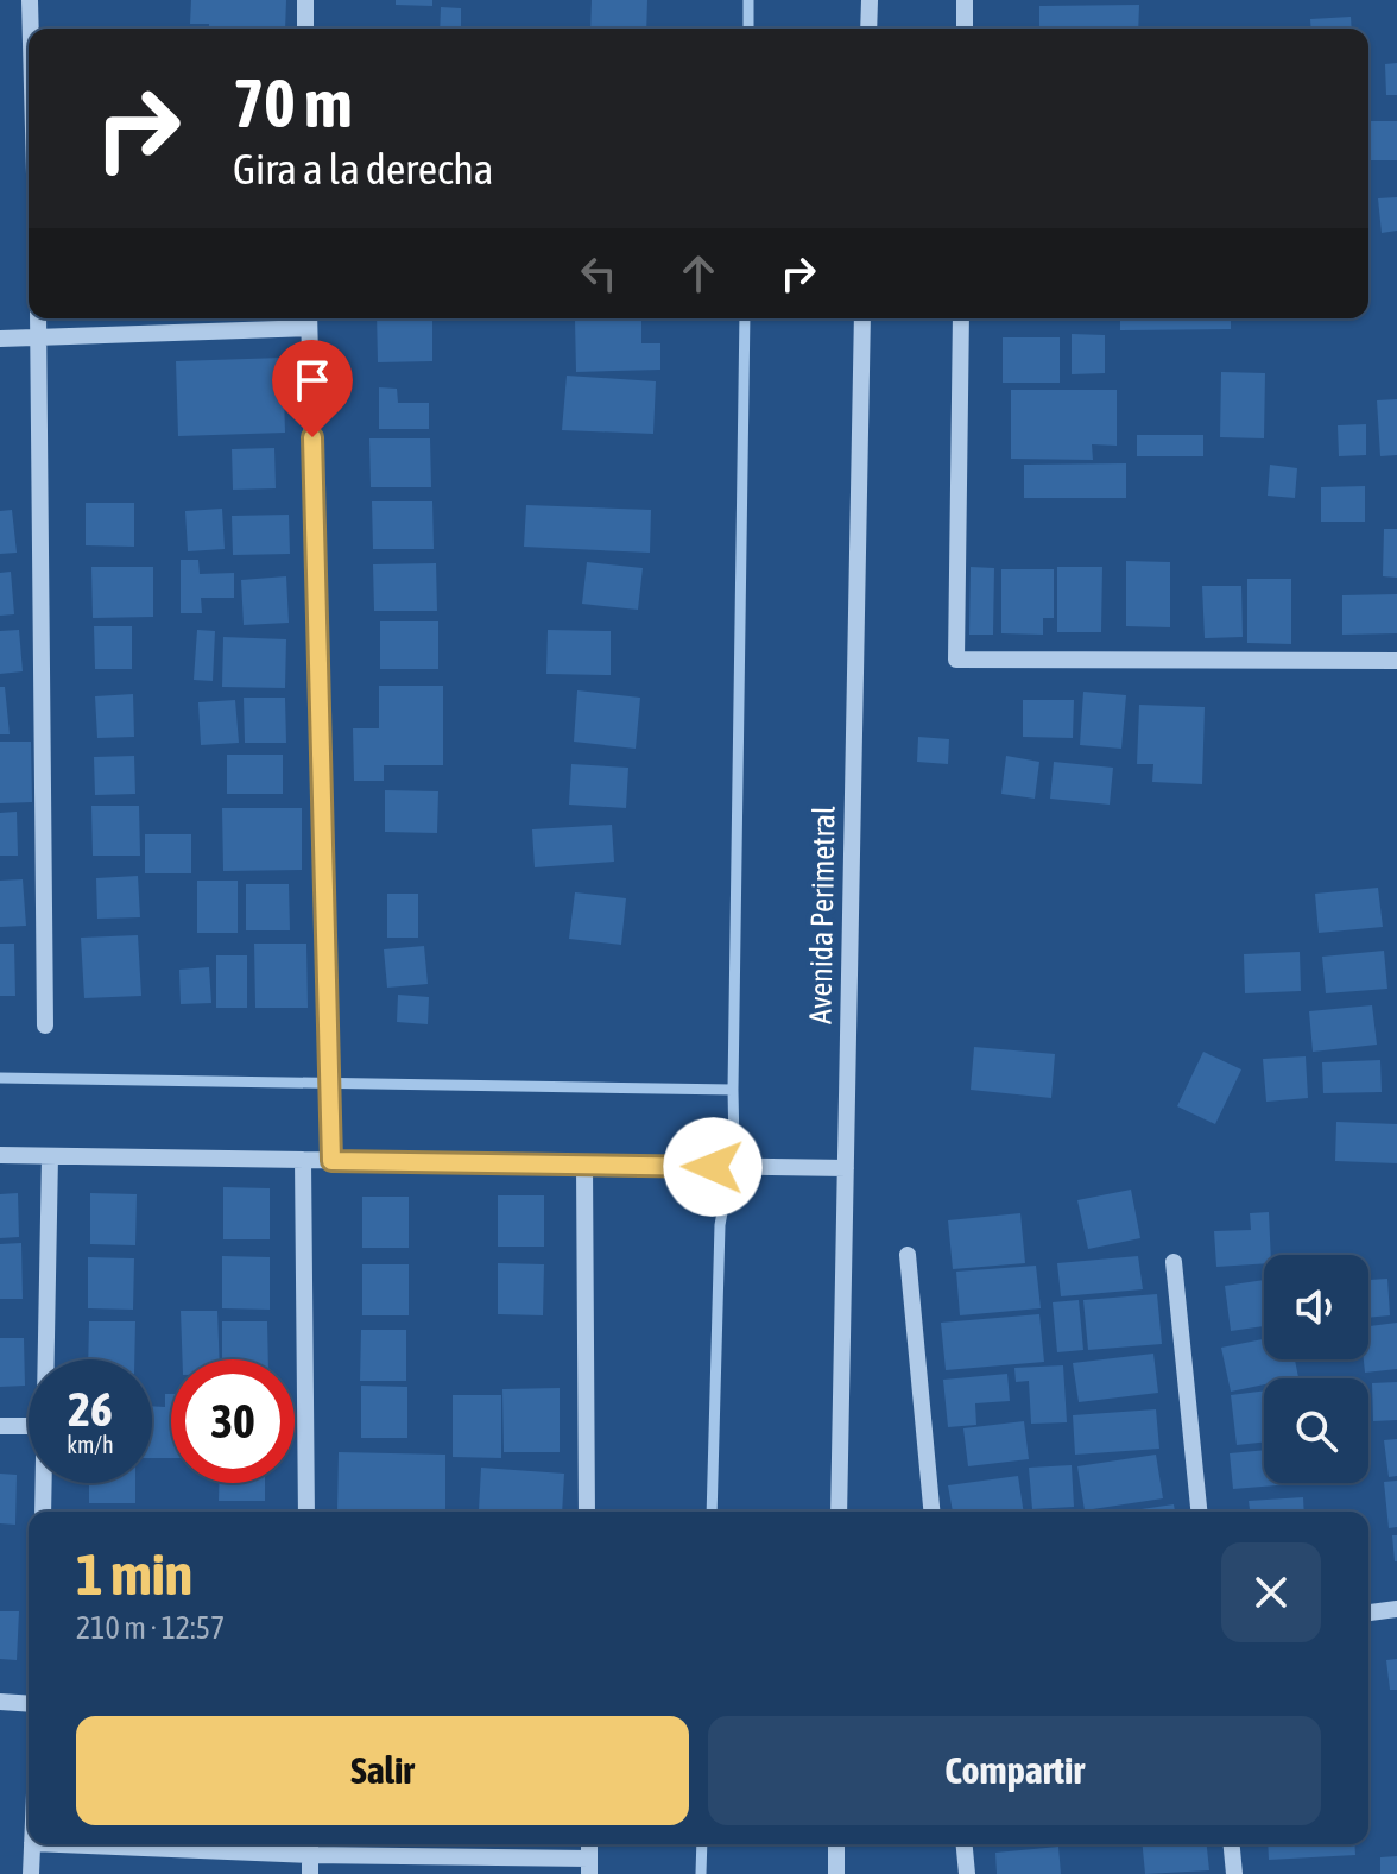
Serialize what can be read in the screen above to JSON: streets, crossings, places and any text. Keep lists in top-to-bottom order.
{
  "streets": {
    "street": ["Avenida Perimetral"]
  },
  "page": {
    "turn": ["70 m", "Gira a la derecha"],
    "speed": "26 km/h",
    "limit": "30",
    "heading": ["1 min", "210 m · 12:57"],
    "buttons": ["Salir", "Compartir"]
  }
}
